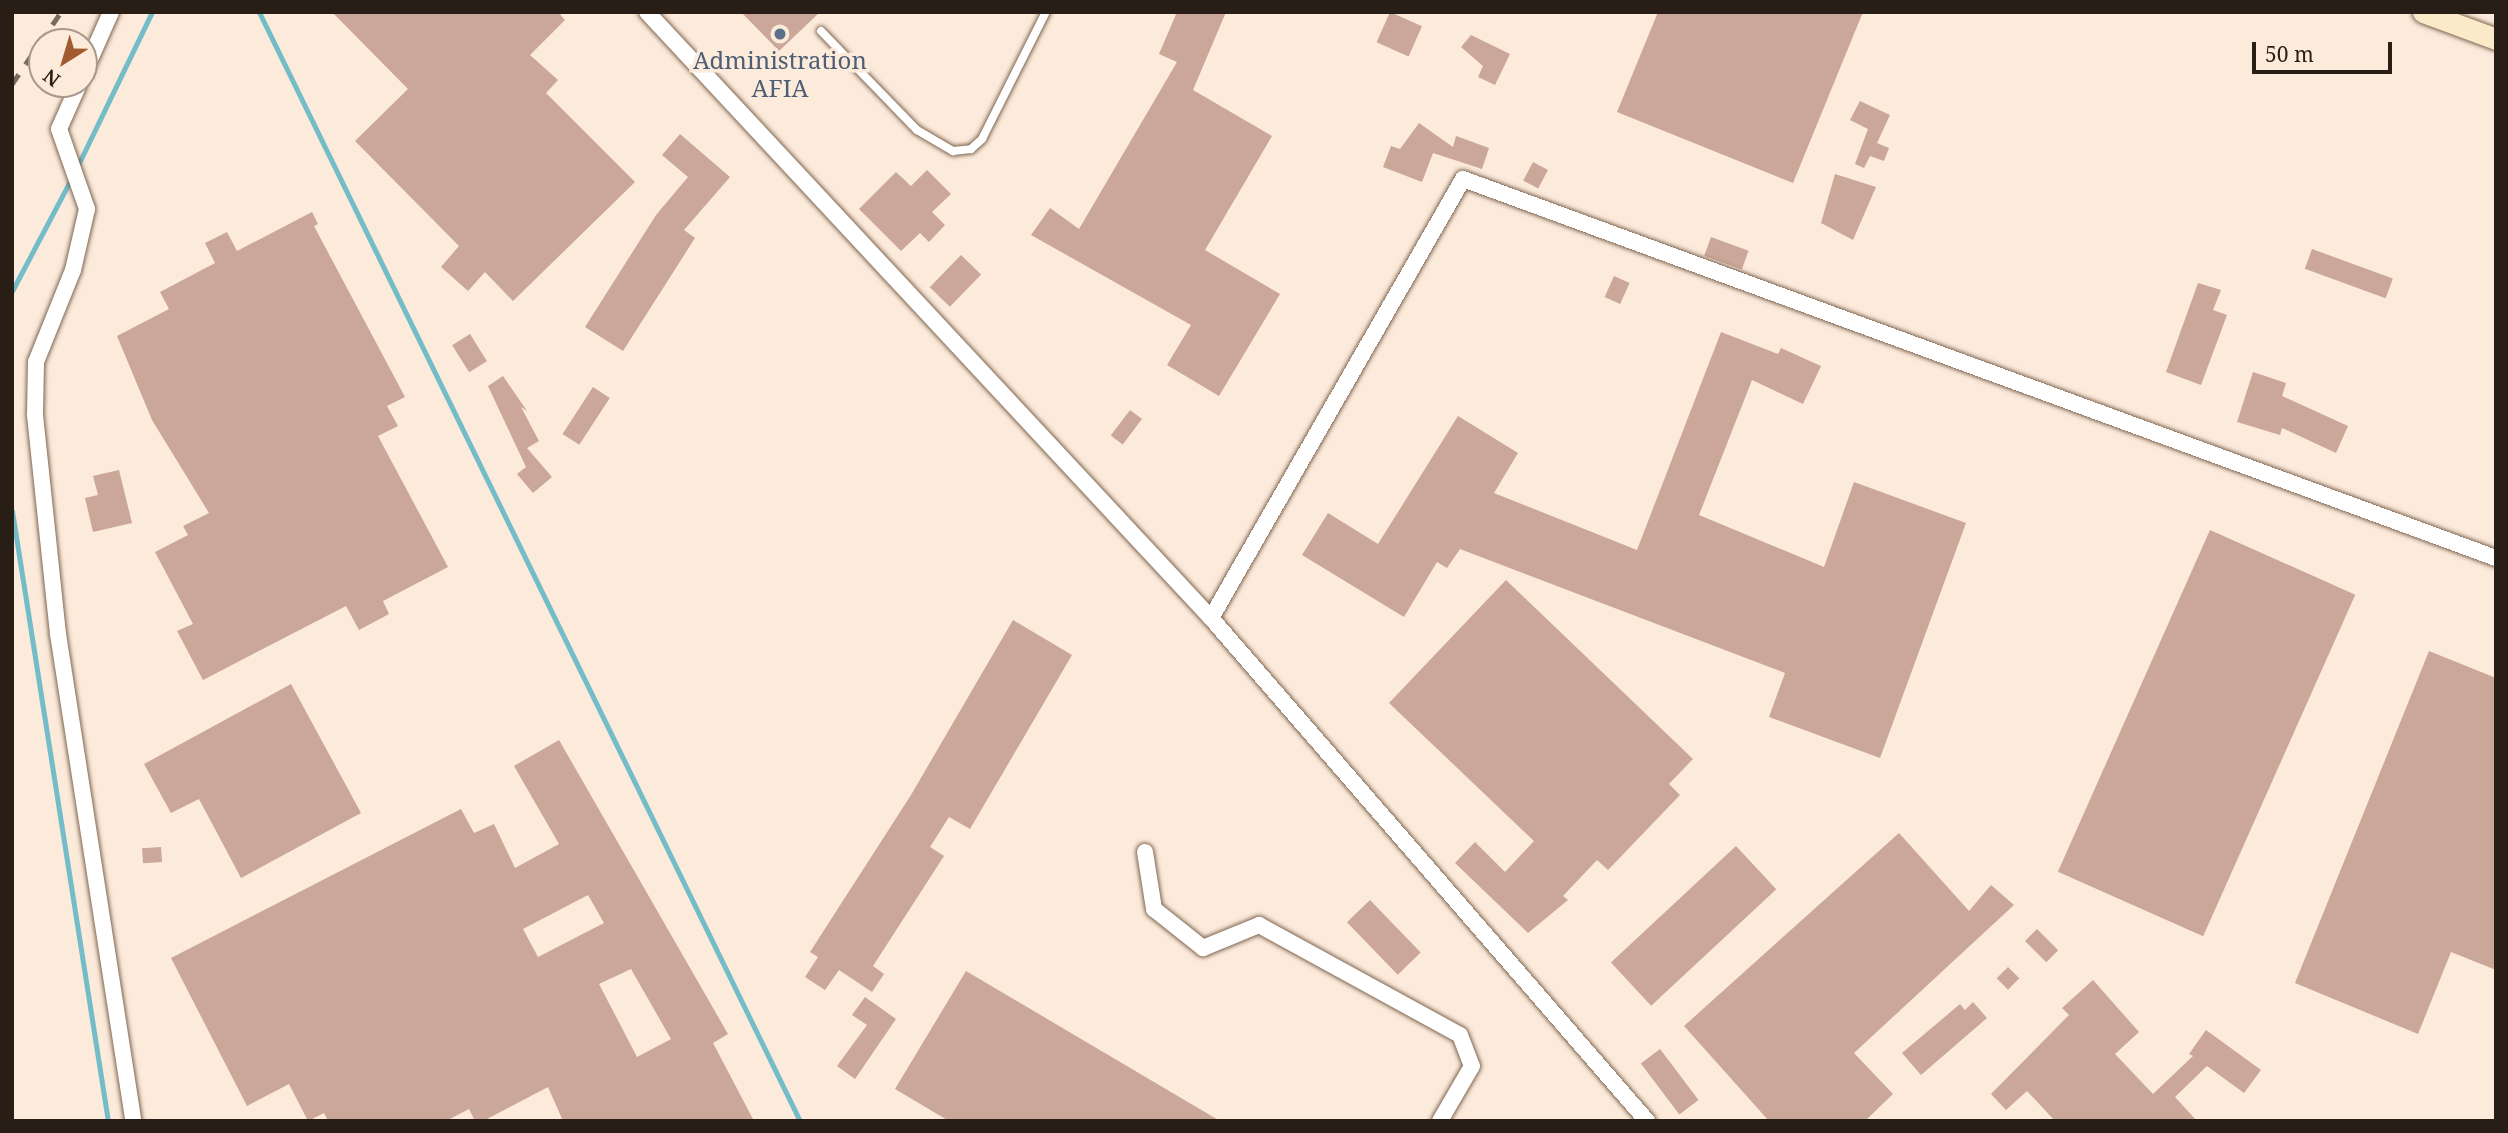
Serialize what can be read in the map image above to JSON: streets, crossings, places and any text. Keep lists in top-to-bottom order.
{
  "places": ["Administration AFIA"],
  "scale_bar": "50 m",
  "north": "bottom left"
}
